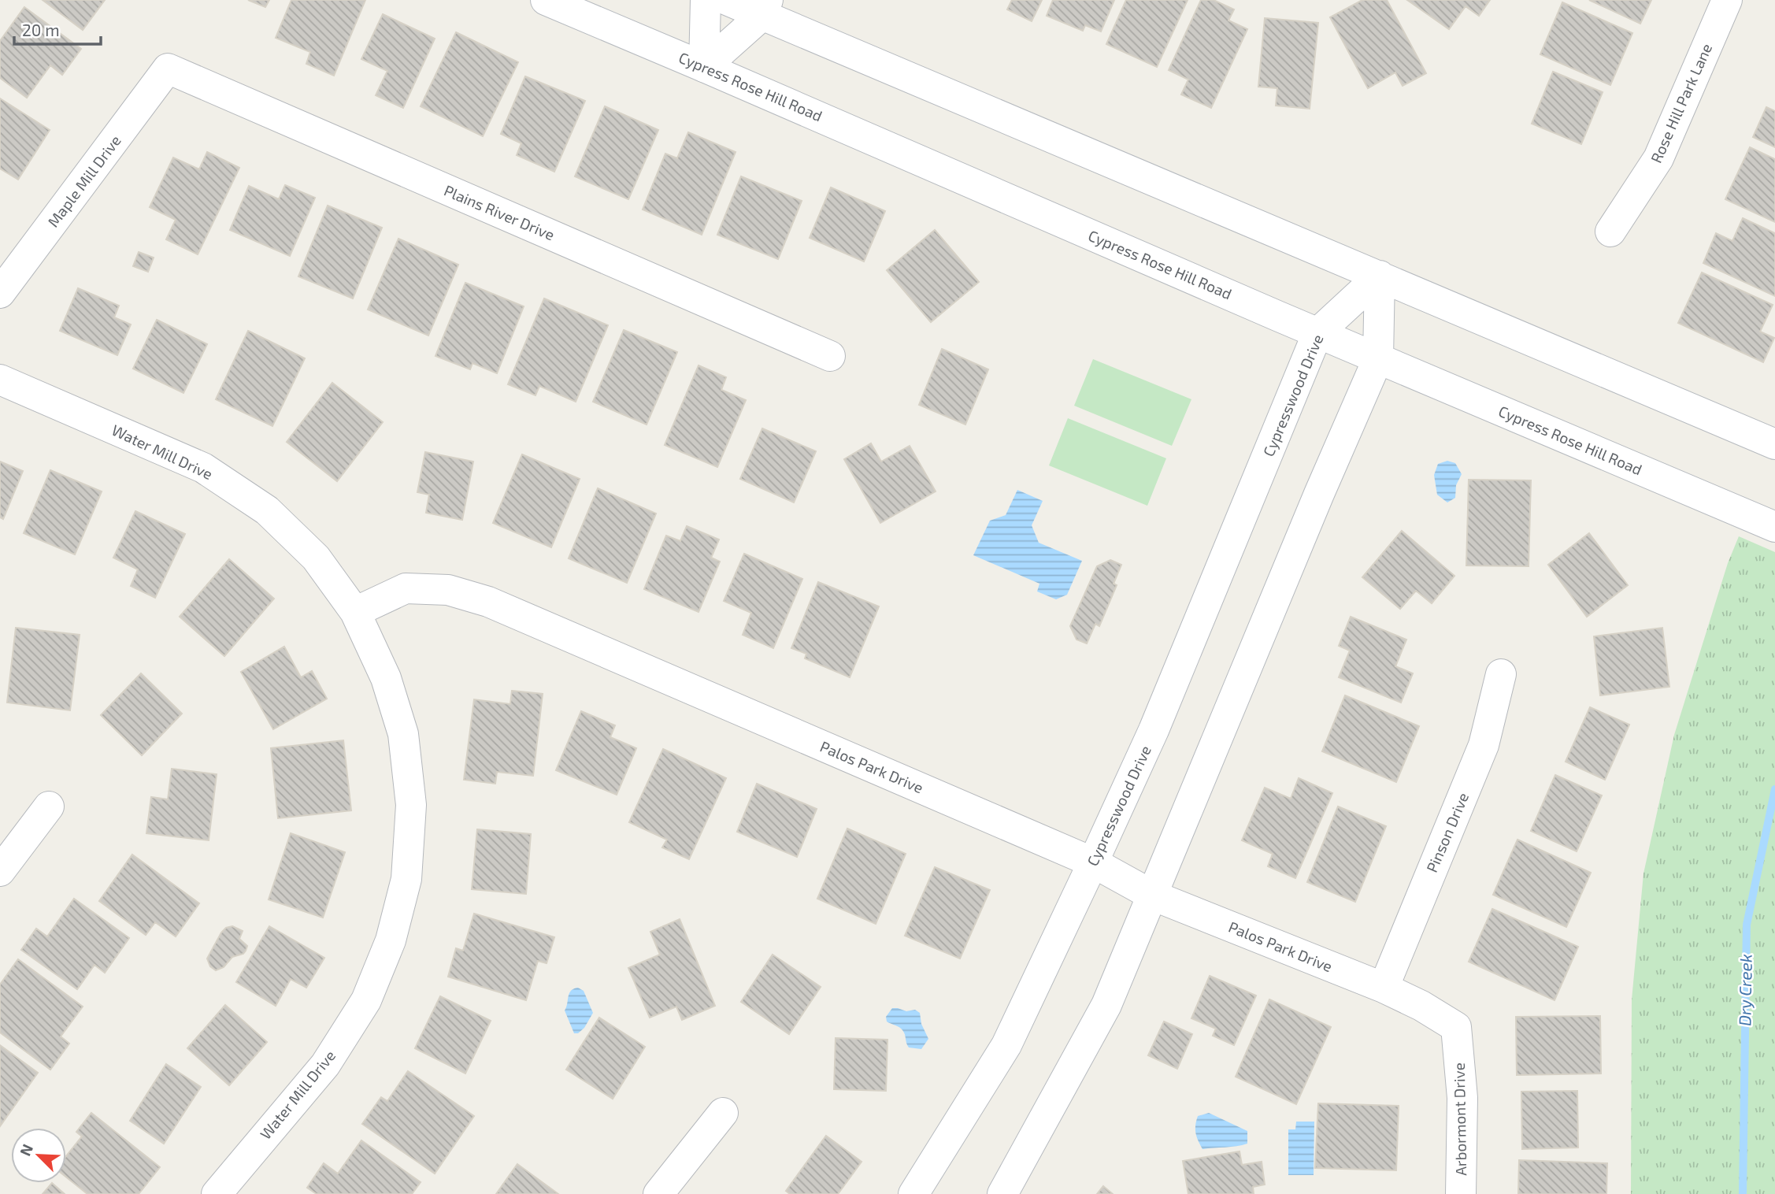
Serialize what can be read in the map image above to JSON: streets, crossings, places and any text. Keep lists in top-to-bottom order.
{
  "streets": {
    "main road": [
      "Cypress Rose Hill Road",
      "Rose Hill Park Lane",
      "Maple Mill Drive",
      "Plains River Drive",
      "Cypresswood Drive",
      "Water Mill Drive",
      "Palos Park Drive",
      "Pinson Drive",
      "Arbormont Drive"
    ]
  },
  "crossings": [
    ["Cypress Rose Hill Road", "Cypresswood Drive"],
    ["Maple Mill Drive", "Plains River Drive"],
    ["Cypresswood Drive", "Palos Park Drive"],
    ["Water Mill Drive", "Palos Park Drive"],
    ["Palos Park Drive", "Pinson Drive"],
    ["Palos Park Drive", "Arbormont Drive"],
    ["Pinson Drive", "Arbormont Drive"]
  ],
  "water": ["Dry Creek"],
  "scale_bar": "20 m",
  "north": "top left"
}
